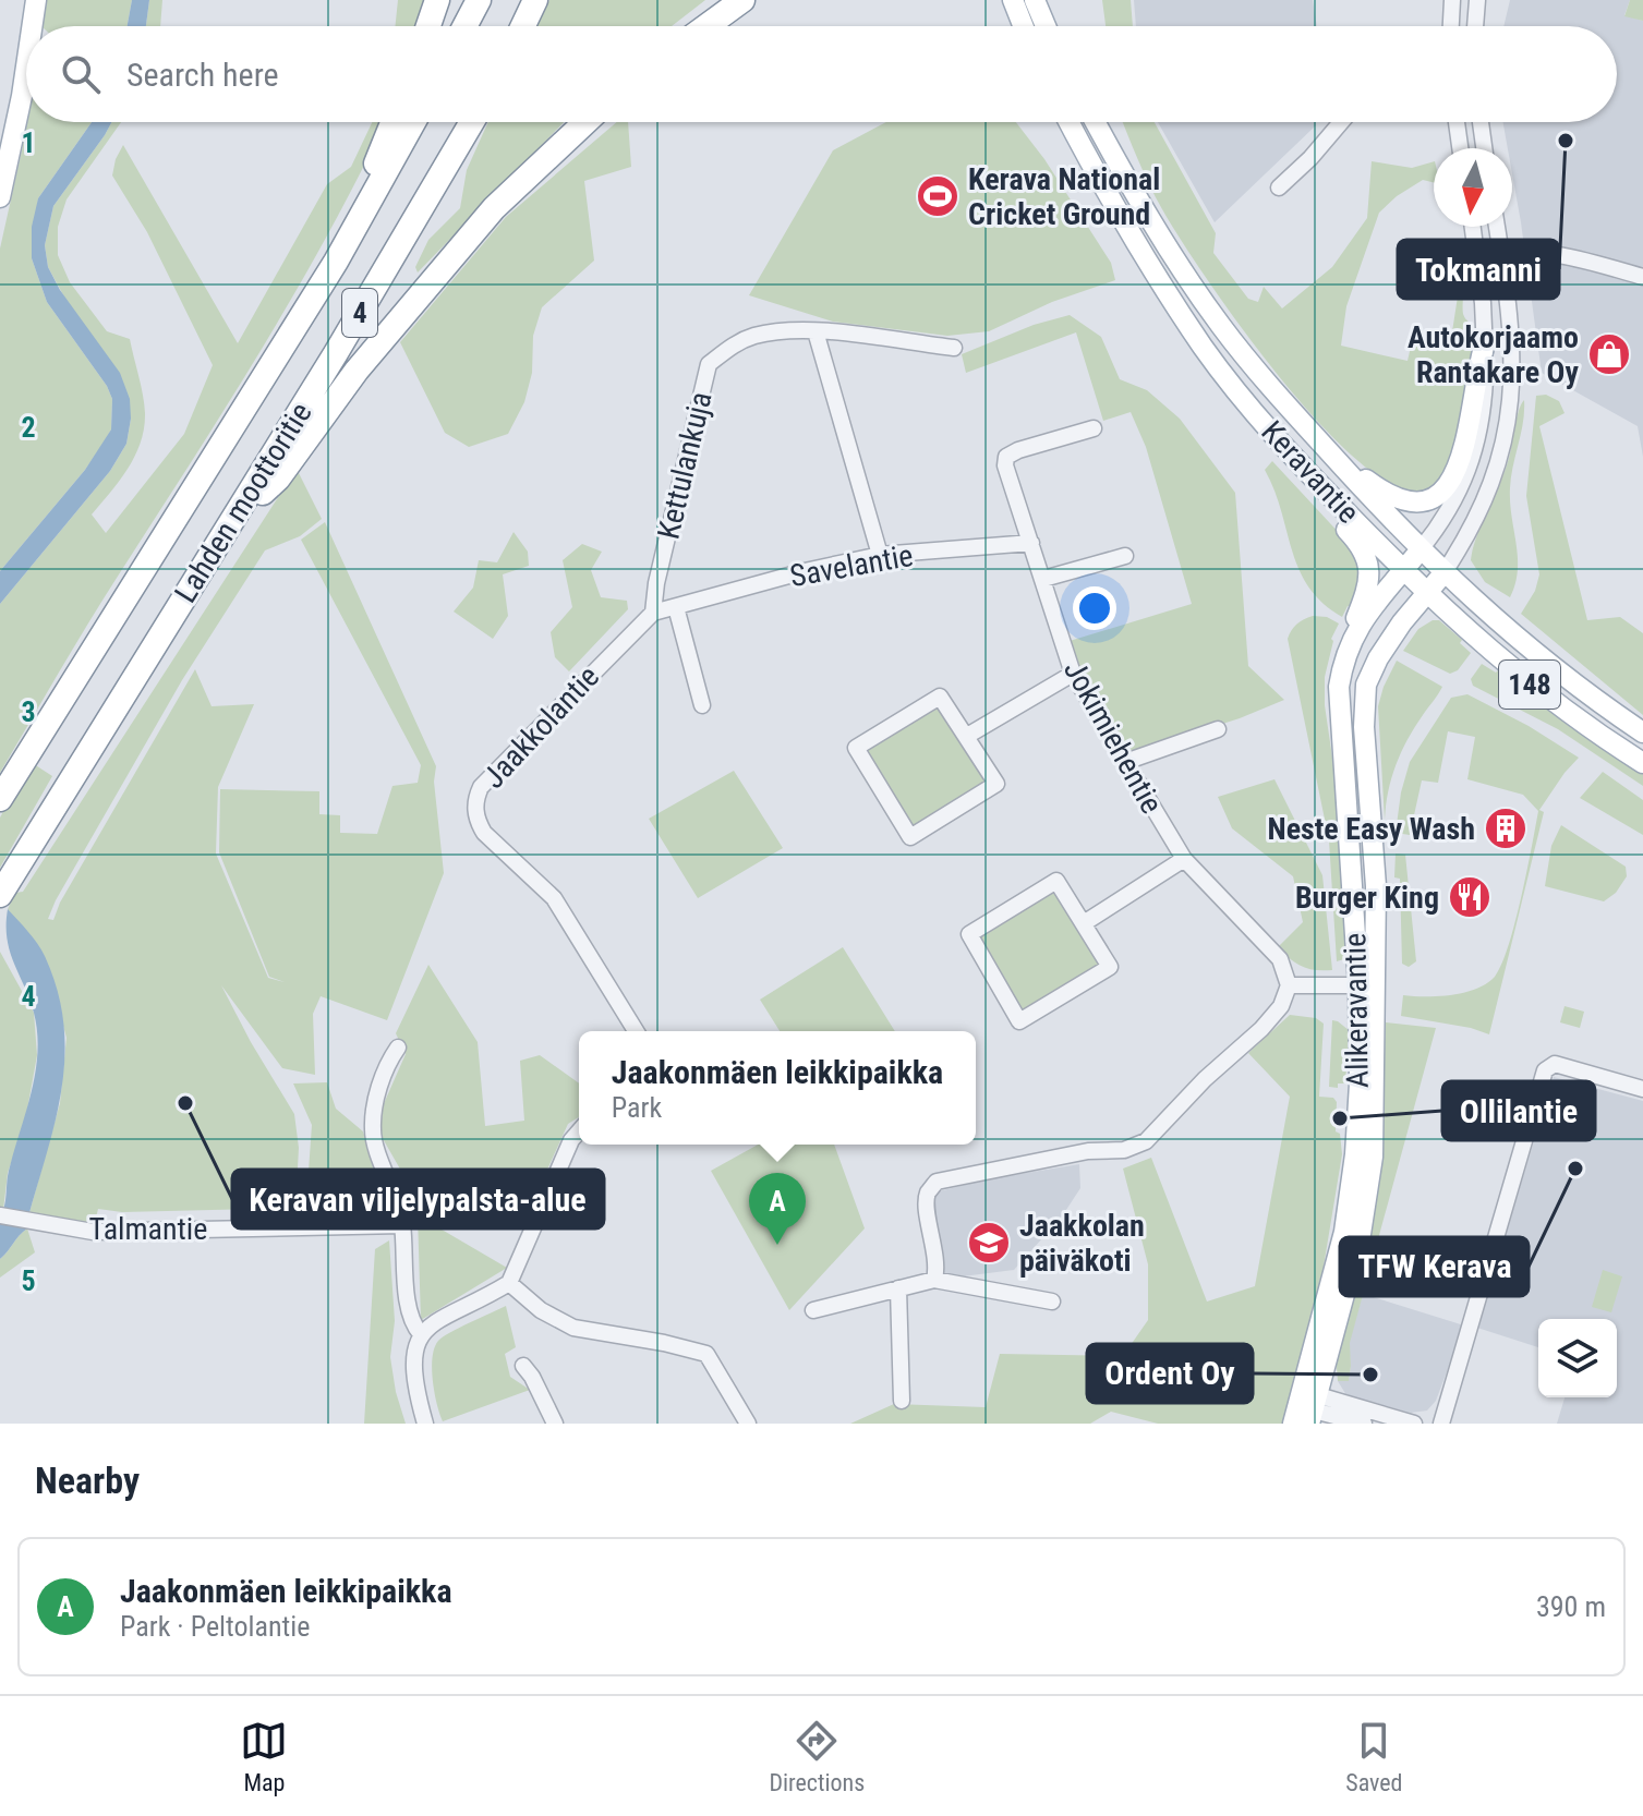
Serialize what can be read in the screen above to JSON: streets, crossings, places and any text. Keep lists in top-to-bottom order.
{
  "streets": {
    "highway": ["4", "Lahden moottoritie"],
    "main road": ["Keravantie", "148", "Alikeravantie"],
    "street": [
      "Kettulankuja",
      "Savelantie",
      "Jaakkolantie",
      "Jokimiehentie",
      "Talmantie"
    ]
  },
  "crossings": [
    ["Kettulankuja", "Jaakkolantie"],
    ["Keravantie", "Alikeravantie"],
    ["Savelantie", "Jokimiehentie"]
  ],
  "places": {
    "other": [
      "Tokmanni",
      "Keravan viljelypalsta-alue",
      "Ollilantie",
      "TFW Kerava",
      "Ordent Oy"
    ],
    "sports": ["Kerava National Cricket Ground"],
    "shop": ["Autokorjaamo Rantakare Oy"],
    "building": ["Neste Easy Wash"],
    "restaurant": ["Burger King"],
    "school or university": ["Jaakkolan päiväkoti"]
  },
  "north": "bottom",
  "page": {
    "search": "Search here",
    "popup": ["Jaakonmäen leikkipaikka", "Park"],
    "pins": "A",
    "heading": "Nearby",
    "list": [
      {
        "mark": "A",
        "name": "Jaakonmäen leikkipaikka",
        "note": "Park · Peltolantie",
        "value": "390 m"
      }
    ],
    "nav": ["Map", "Directions", "Saved"]
  },
  "grid": {
    "rows": [
      "1",
      "2",
      "3",
      "4",
      "5"
    ]
  }
}
